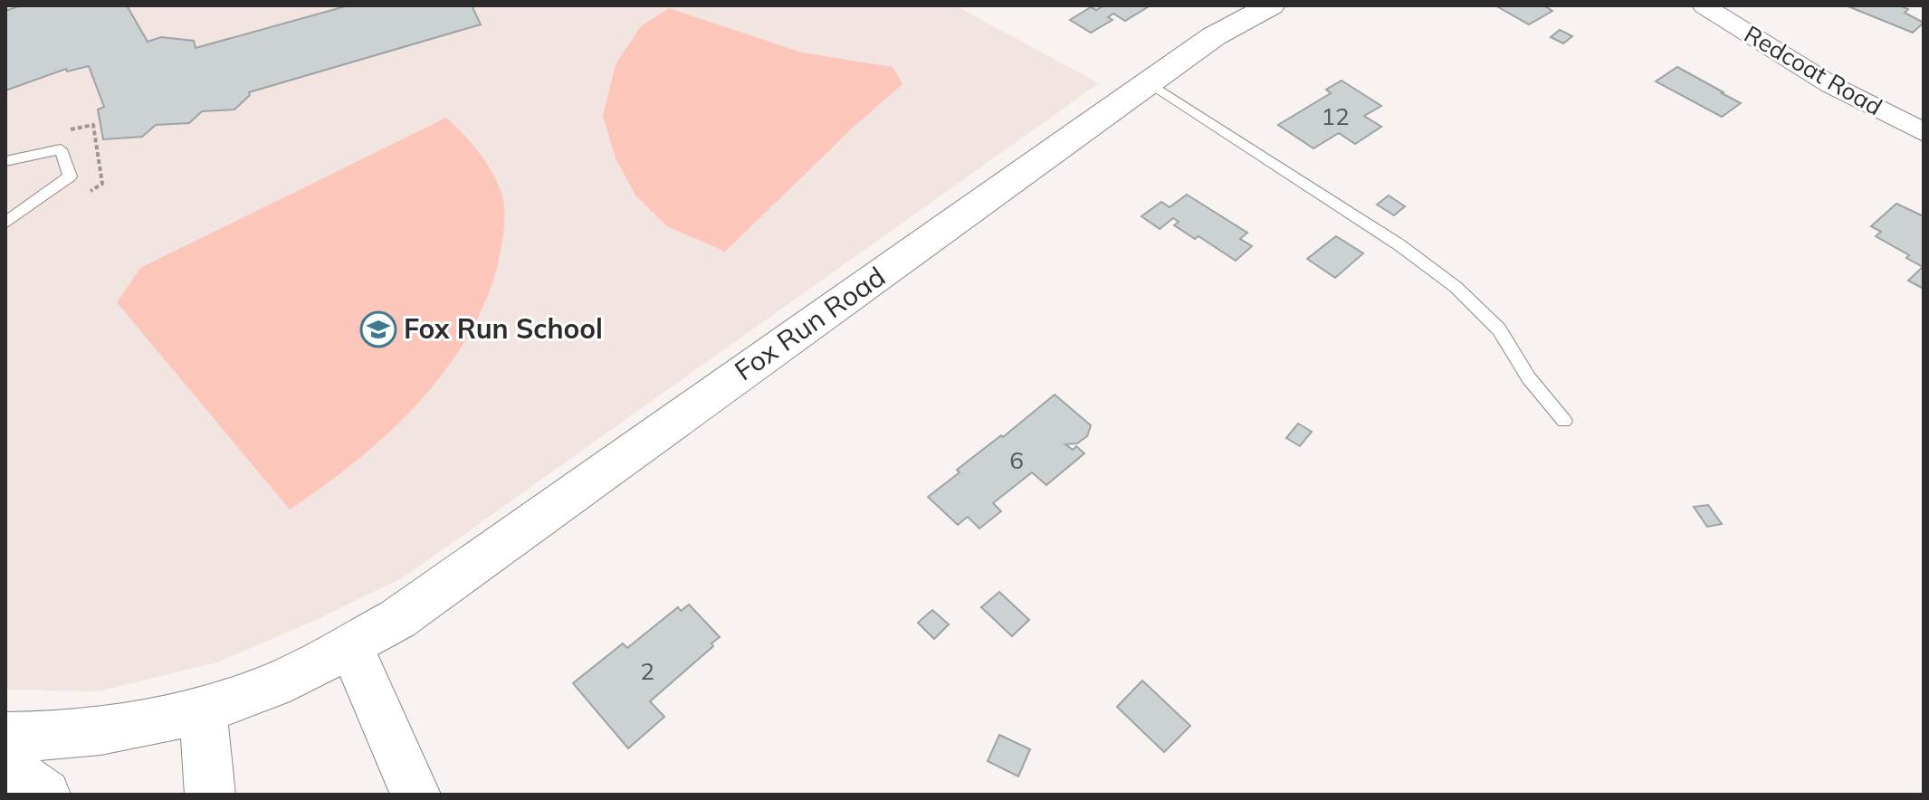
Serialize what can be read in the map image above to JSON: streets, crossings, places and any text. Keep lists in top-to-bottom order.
{
  "streets": {
    "street": ["Redcoat Road", "Fox Run Road"]
  },
  "places": {
    "school or university": ["Fox Run School"]
  },
  "house_numbers": ["12", "6", "2"]
}
